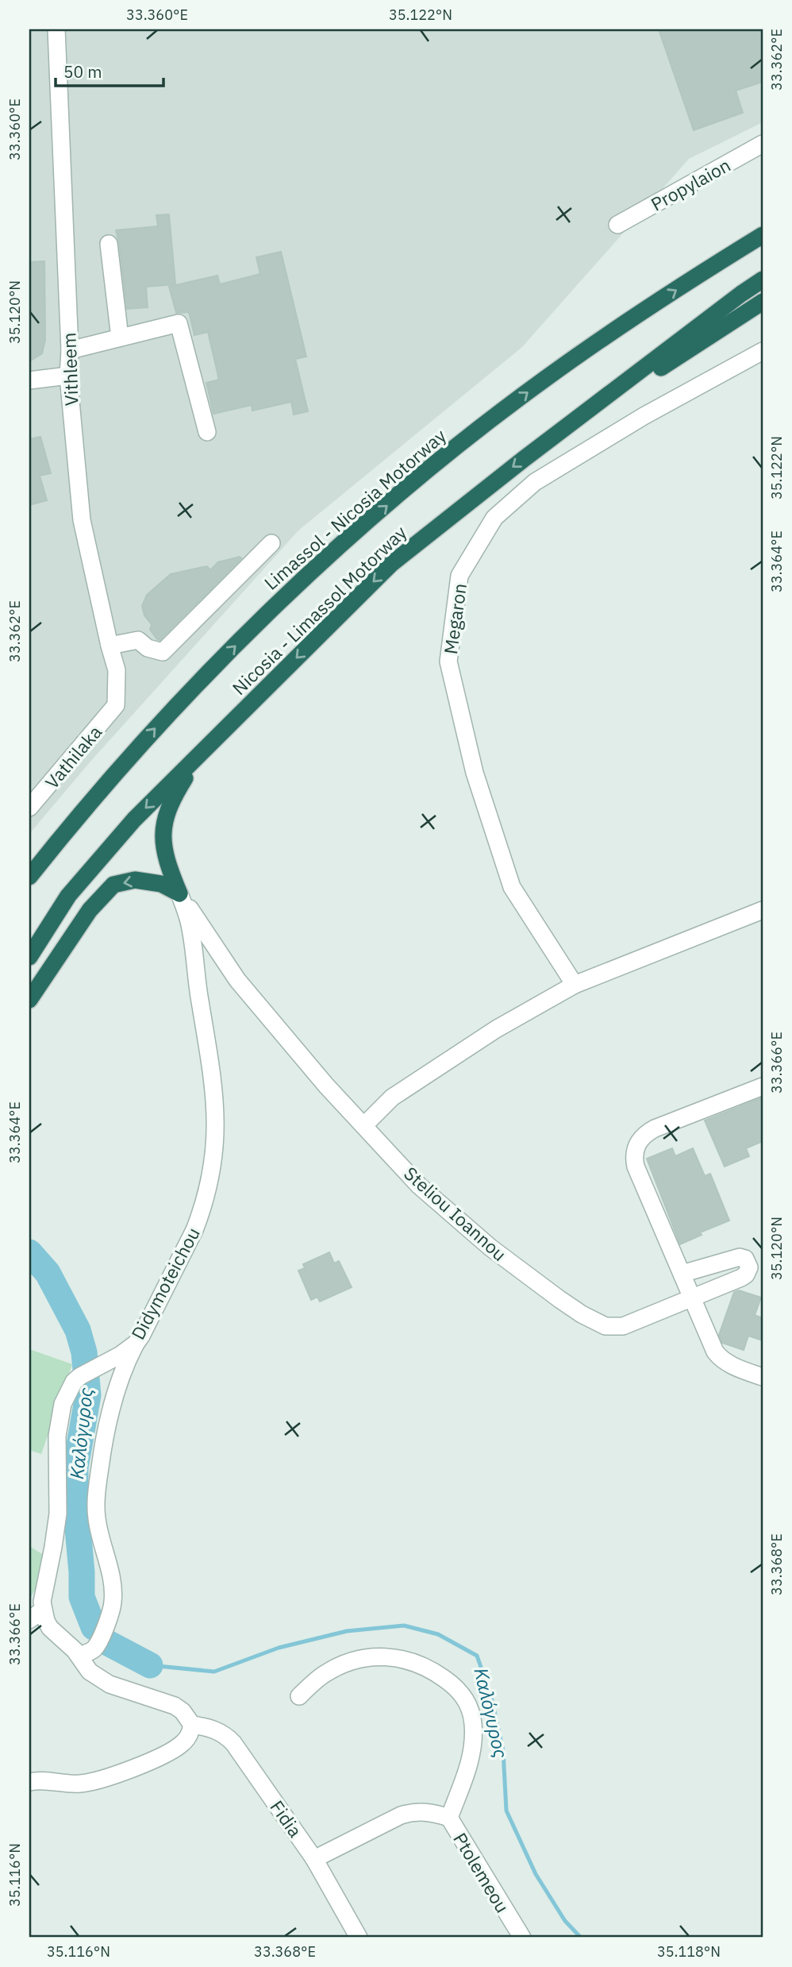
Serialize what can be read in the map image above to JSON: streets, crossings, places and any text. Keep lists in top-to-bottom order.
{
  "streets": {
    "highway": ["Limassol - Nicosia Motorway", "Nicosia - Limassol Motorway"],
    "street": [
      "Propylaion",
      "Vithleem",
      "Megaron",
      "Vathilaka",
      "Steliou Ioannou",
      "Didymoteichou",
      "Fidia",
      "Ptolemeou"
    ]
  },
  "crossings": [
    ["Vithleem", "Vathilaka"],
    ["Steliou Ioannou", "Didymoteichou"],
    ["Fidia", "Ptolemeou"]
  ],
  "one_way": ["Limassol - Nicosia Motorway", "Nicosia - Limassol Motorway"],
  "water": ["Καλόγυρος"],
  "scale_bar": "50 m",
  "coordinates": [
    "33.360°E",
    "35.122°N",
    "33.362°E",
    "35.120°N",
    "33.364°E",
    "33.366°E",
    "33.368°E",
    "35.116°N",
    "35.118°N"
  ]
}
